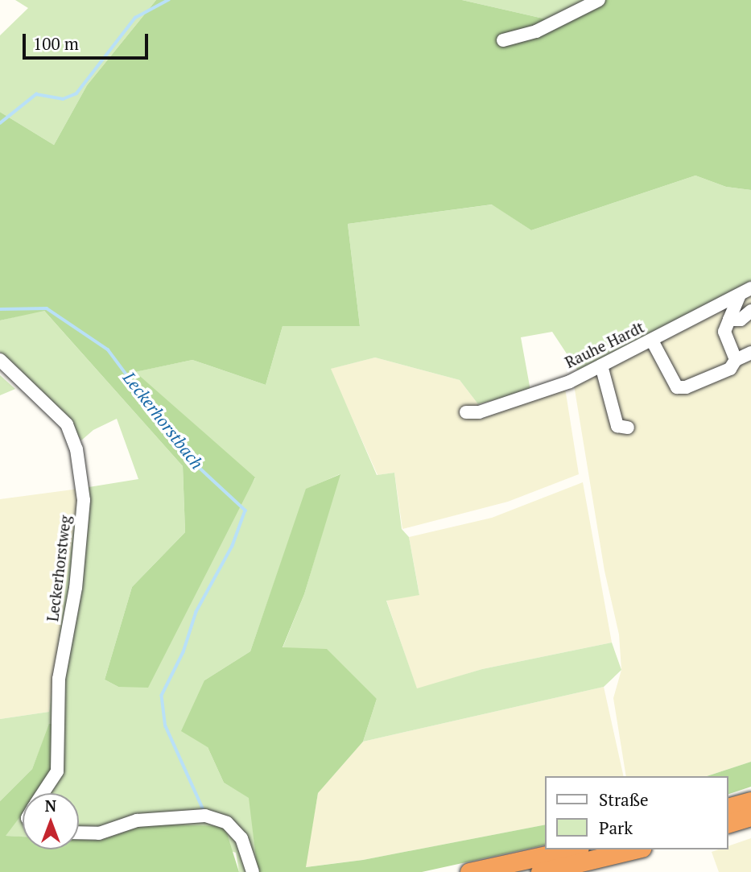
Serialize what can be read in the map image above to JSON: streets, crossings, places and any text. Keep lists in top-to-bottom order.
{
  "streets": {
    "street": ["Rauhe Hardt", "Leckerhorstweg"]
  },
  "water": ["Leckerhorstbach"],
  "legend": ["Straße", "Park"],
  "scale_bar": "100 m",
  "north": "top"
}
